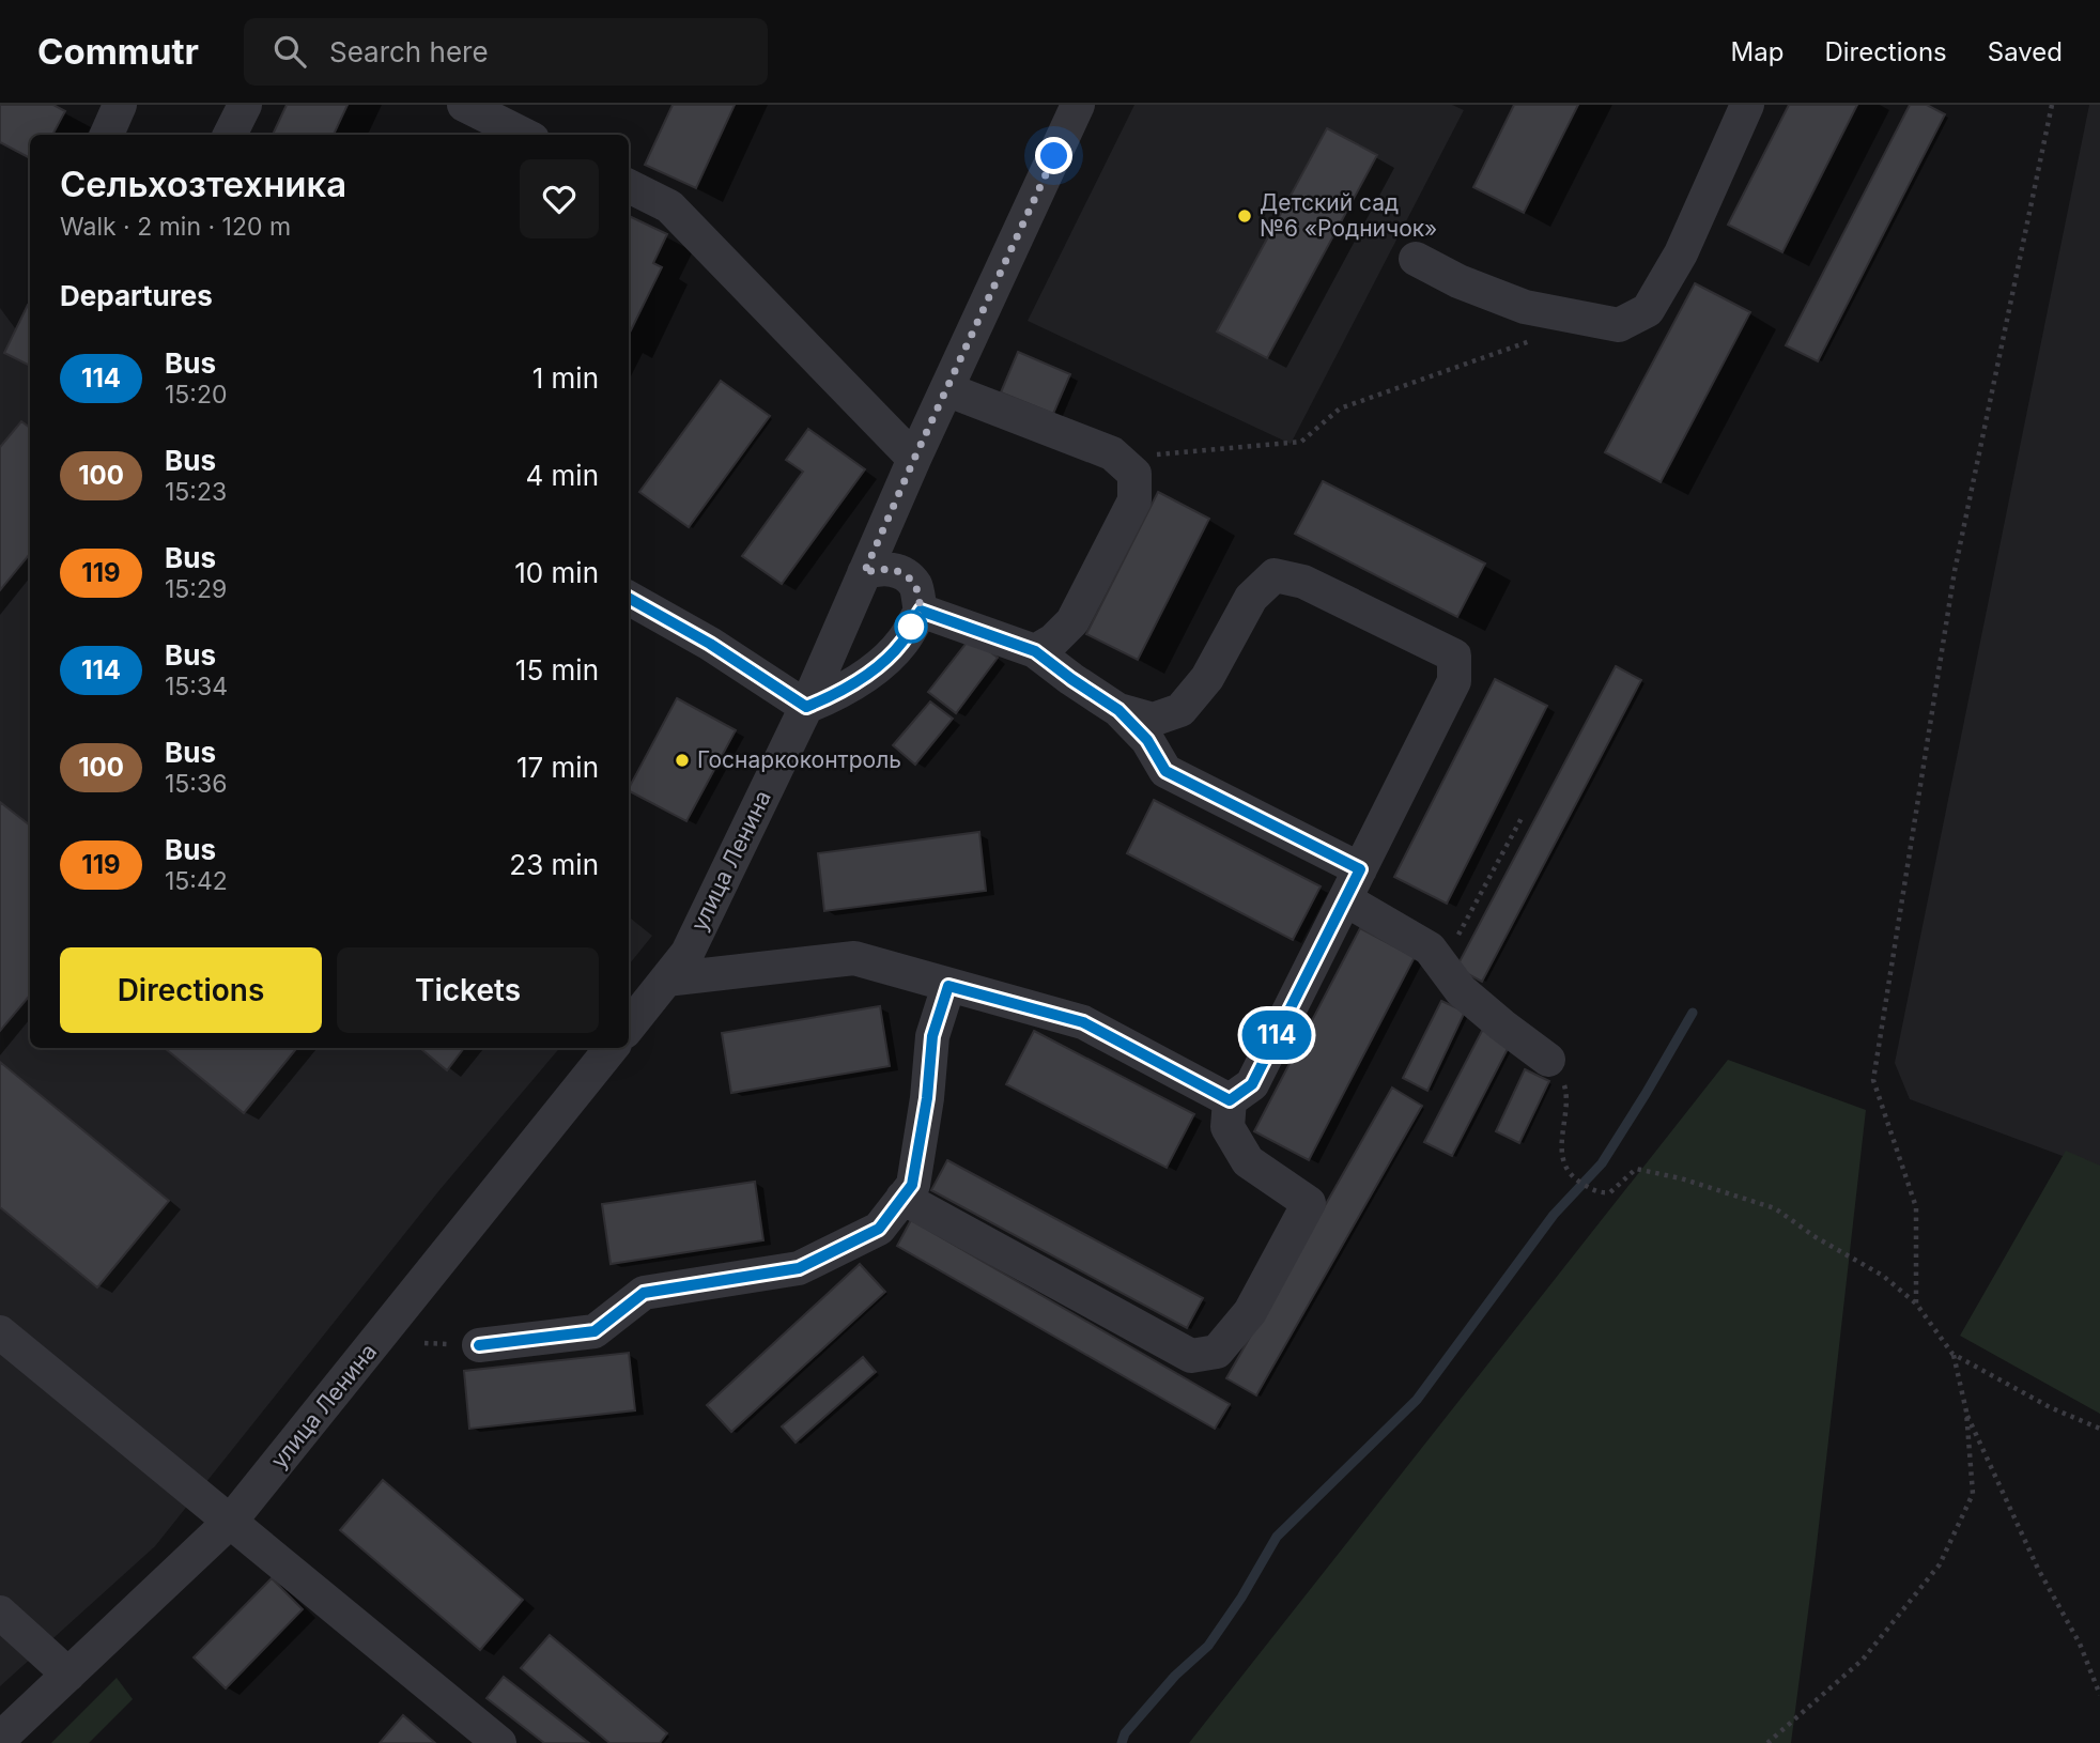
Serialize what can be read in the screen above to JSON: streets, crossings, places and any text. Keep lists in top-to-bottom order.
{
  "streets": {
    "street": ["улица Ленина"]
  },
  "places": ["Детский сад №6 «Родничок»", "Госнаркоконтроль"],
  "lines": ["bus line 114"],
  "page": {
    "header": "Commutr",
    "search": "Search here",
    "nav": ["Map", "Directions", "Saved"],
    "on_map": "114",
    "heading": [
      ["Сельхозтехника", "Walk · 2 min · 120 m"],
      "Departures"
    ],
    "list": [
      {
        "mark": "114",
        "name": "Bus",
        "note": "15:20",
        "value": "1 min"
      },
      {
        "mark": "100",
        "name": "Bus",
        "note": "15:23",
        "value": "4 min"
      },
      {
        "mark": "119",
        "name": "Bus",
        "note": "15:29",
        "value": "10 min"
      },
      {
        "mark": "114",
        "name": "Bus",
        "note": "15:34",
        "value": "15 min"
      },
      {
        "mark": "100",
        "name": "Bus",
        "note": "15:36",
        "value": "17 min"
      },
      {
        "mark": "119",
        "name": "Bus",
        "note": "15:42",
        "value": "23 min"
      }
    ],
    "buttons": ["Directions", "Tickets"]
  }
}
